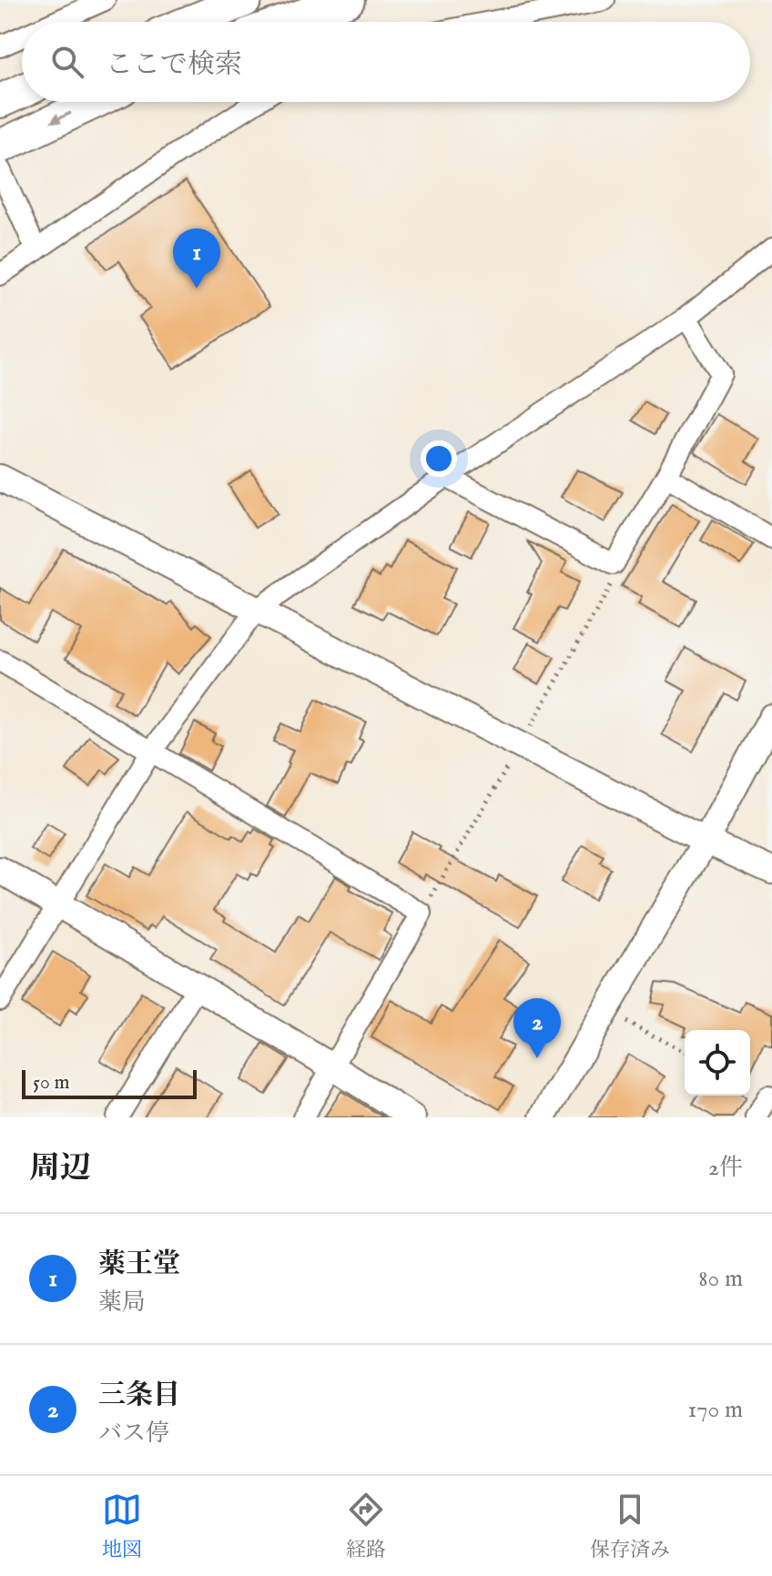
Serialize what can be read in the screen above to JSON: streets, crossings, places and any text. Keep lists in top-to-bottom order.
{
  "scale_bar": "50 m",
  "page": {
    "search": "ここで検索",
    "pins": ["1", "2"],
    "scale": "50 m",
    "heading": ["周辺", "2件"],
    "list": [
      {
        "mark": "1",
        "name": "薬王堂",
        "note": "薬局",
        "value": "80 m"
      },
      {
        "mark": "2",
        "name": "三条目",
        "note": "バス停",
        "value": "170 m"
      }
    ],
    "nav": ["地図", "経路", "保存済み"]
  }
}
